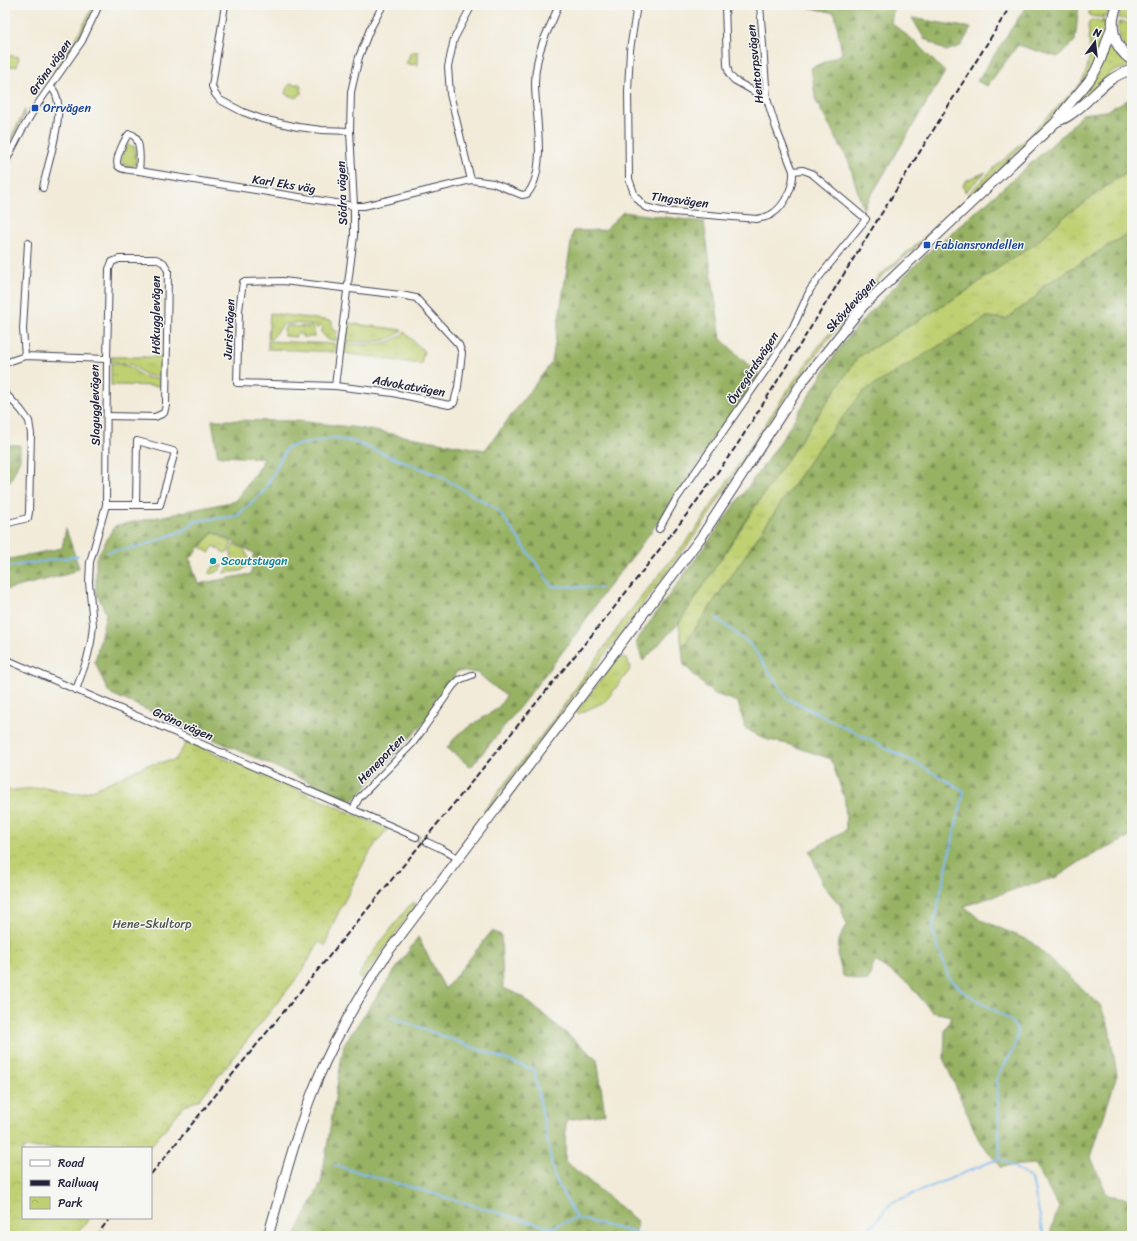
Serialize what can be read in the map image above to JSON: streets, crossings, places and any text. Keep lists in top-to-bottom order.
{
  "streets": {
    "main road": ["Skövdevägen"],
    "street": [
      "Hentorpsvägen",
      "Gröna vägen",
      "Karl Eks väg",
      "Södra vägen",
      "Tingsvägen",
      "Hökugglevägen",
      "Juristvägen",
      "Övregårdsvägen",
      "Advokatvägen",
      "Slagugglevägen",
      "Heneporten"
    ]
  },
  "crossings": [
    ["Hentorpsvägen", "Tingsvägen"],
    ["Hentorpsvägen", "Övregårdsvägen"],
    ["Gröna vägen", "Slagugglevägen"],
    ["Gröna vägen", "Heneporten"],
    ["Karl Eks väg", "Södra vägen"],
    ["Södra vägen", "Juristvägen"],
    ["Södra vägen", "Advokatvägen"],
    ["Tingsvägen", "Övregårdsvägen"],
    ["Hökugglevägen", "Slagugglevägen"],
    ["Juristvägen", "Advokatvägen"]
  ],
  "parks": ["Hene-Skultorp"],
  "places": {
    "transit": ["Orrvägen", "Fabiansrondellen"],
    "other": ["Scoutstugan"]
  },
  "legend": ["Road", "Railway", "Park"],
  "north": "top"
}
